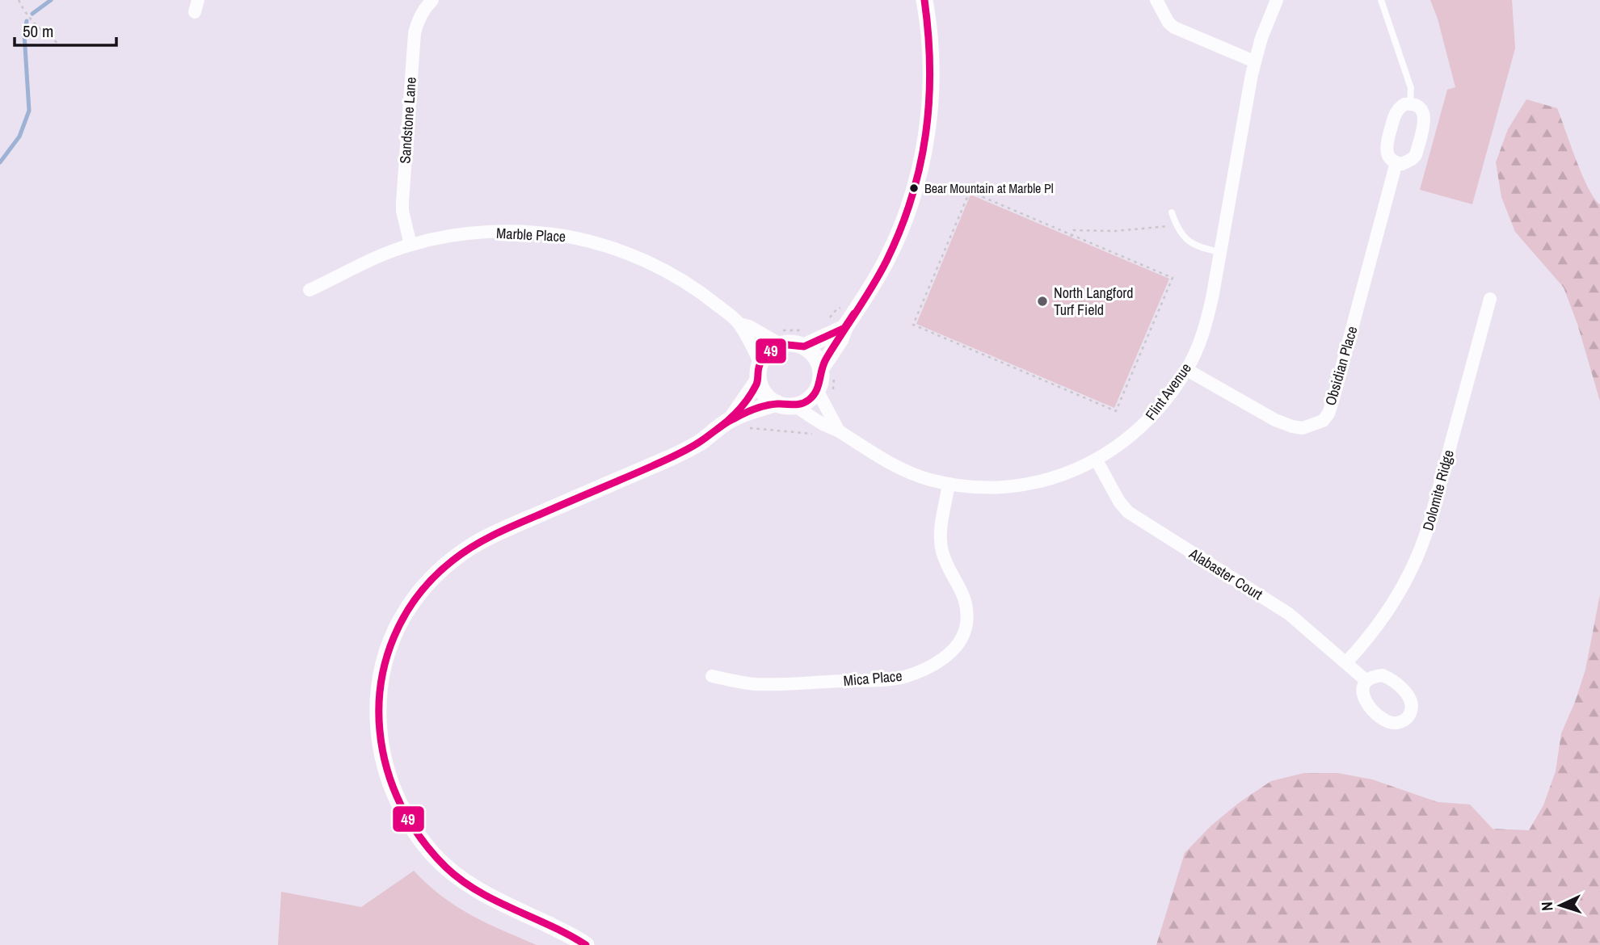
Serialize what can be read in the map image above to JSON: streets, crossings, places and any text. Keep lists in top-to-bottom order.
{
  "streets": {
    "street": [
      "Sandstone Lane",
      "Marble Place",
      "Obsidian Place",
      "Flint Avenue",
      "Dolomite Ridge",
      "Alabaster Court",
      "Mica Place"
    ]
  },
  "crossings": [
    ["Sandstone Lane", "Marble Place"],
    ["Marble Place", "Flint Avenue"],
    ["Obsidian Place", "Flint Avenue"],
    ["Flint Avenue", "Alabaster Court"],
    ["Flint Avenue", "Mica Place"],
    ["Dolomite Ridge", "Alabaster Court"]
  ],
  "places": ["Bear Mountain at Marble Pl", "North Langford Turf Field"],
  "lines": ["transit line 49"],
  "scale_bar": "50 m",
  "north": "left"
}
